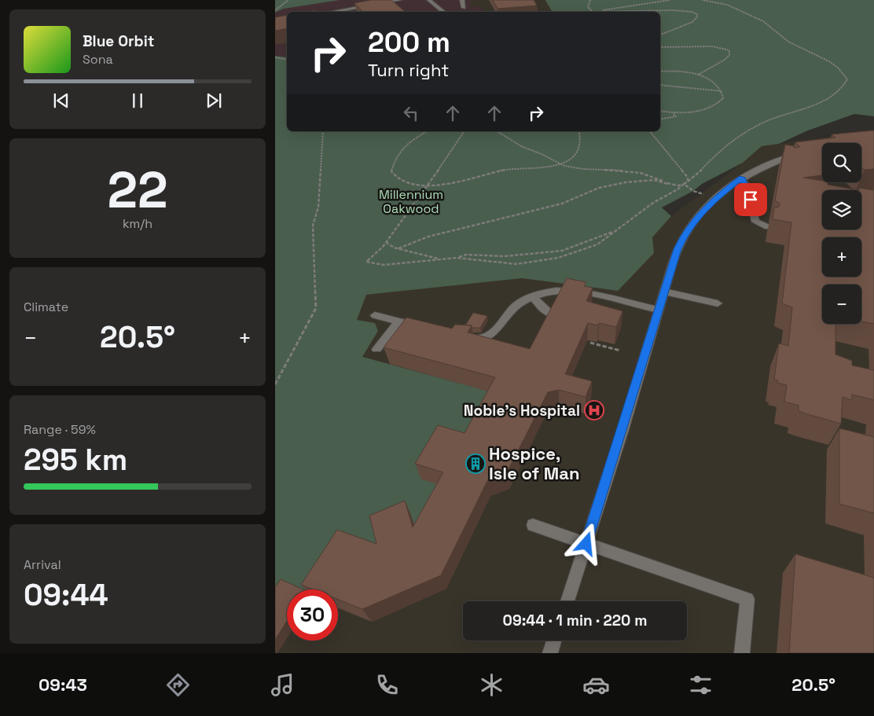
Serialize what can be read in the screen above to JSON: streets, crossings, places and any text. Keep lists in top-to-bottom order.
{
  "parks": ["Millennium Oakwood"],
  "places": {
    "hospital": ["Noble's Hospital"],
    "building": ["Hospice, Isle of Man"]
  },
  "page": {
    "turn": ["200 m", "Turn right"],
    "song": ["Blue Orbit", "Sona"],
    "tile": [
      ["22", "km/h"],
      "Climate",
      ["Range · 59%", "295 km"],
      ["Arrival", "09:44"]
    ],
    "map_buttons": ["+", "−"],
    "heat": ["−", "20.5°", "+"],
    "limit": "30",
    "trip": "09:44 · 1 min · 220 m",
    "tabs": ["09:43", "20.5°"]
  }
}
